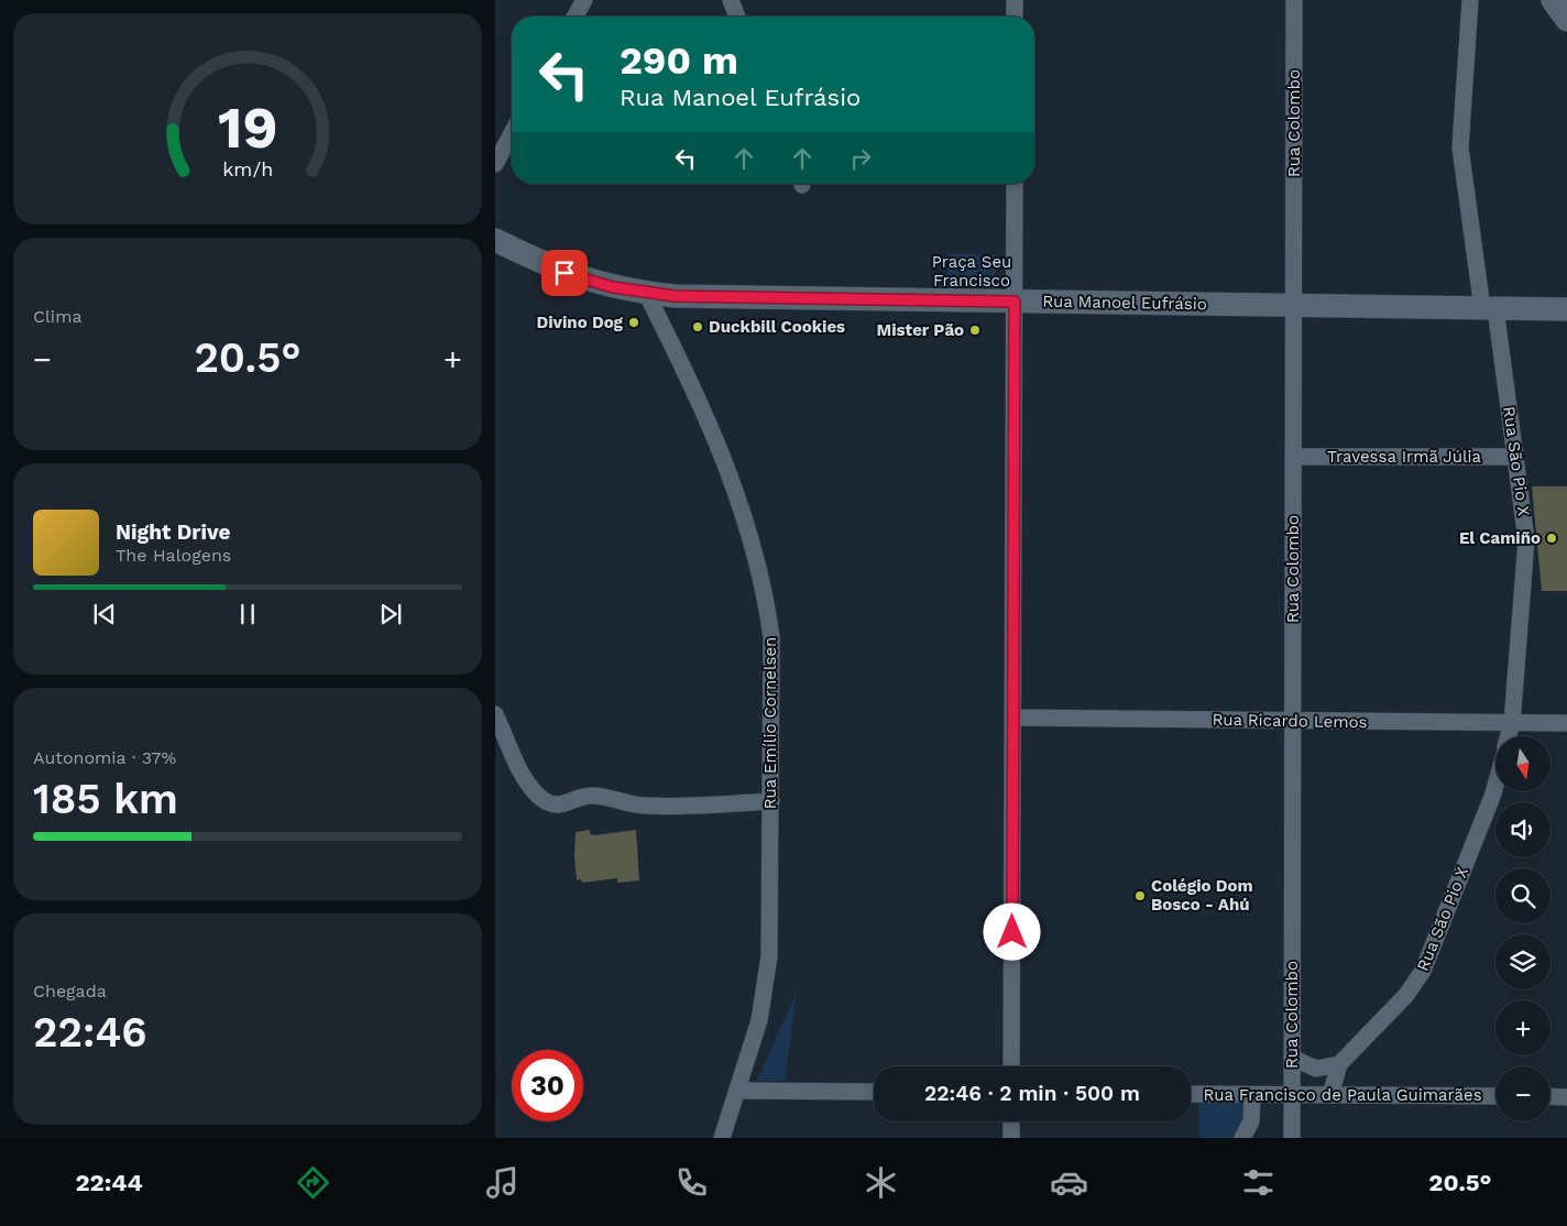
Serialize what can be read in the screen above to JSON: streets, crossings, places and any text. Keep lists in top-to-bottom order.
{
  "streets": {
    "street": [
      "Rua Colombo",
      "Rua Manoel Eufrásio",
      "Travessa Irmã Júlia",
      "Rua São Pio X",
      "Rua Ricardo Lemos",
      "Rua Emílio Cornelsen",
      "Rua Francisco de Paula Guimarães"
    ]
  },
  "crossings": [
    ["Rua Colombo", "Rua Manoel Eufrásio"],
    ["Rua Colombo", "Travessa Irmã Júlia"],
    ["Rua Colombo", "Rua Ricardo Lemos"],
    ["Rua Colombo", "Rua Francisco de Paula Guimarães"],
    ["Rua Manoel Eufrásio", "Rua São Pio X"],
    ["Rua Manoel Eufrásio", "Rua Emílio Cornelsen"],
    ["Travessa Irmã Júlia", "Rua São Pio X"],
    ["Rua São Pio X", "Rua Ricardo Lemos"],
    ["Rua São Pio X", "Rua Francisco de Paula Guimarães"]
  ],
  "parks": ["Praça Seu Francisco"],
  "places": [
    "Divino Dog",
    "Duckbill Cookies",
    "Mister Pão",
    "El Camiño",
    "Colégio Dom Bosco - Ahú"
  ],
  "north": "bottom",
  "page": {
    "turn": ["290 m", "Rua Manoel Eufrásio"],
    "tile": [
      "Clima",
      ["Autonomia · 37%", "185 km"],
      ["Chegada", "22:46"]
    ],
    "heat": ["−", "20.5°", "+"],
    "song": ["Night Drive", "The Halogens"],
    "map_buttons": ["+", "−"],
    "limit": "30",
    "trip": "22:46 · 2 min · 500 m",
    "tabs": ["22:44", "20.5°"],
    "gauge": ["19", "km/h"]
  }
}
